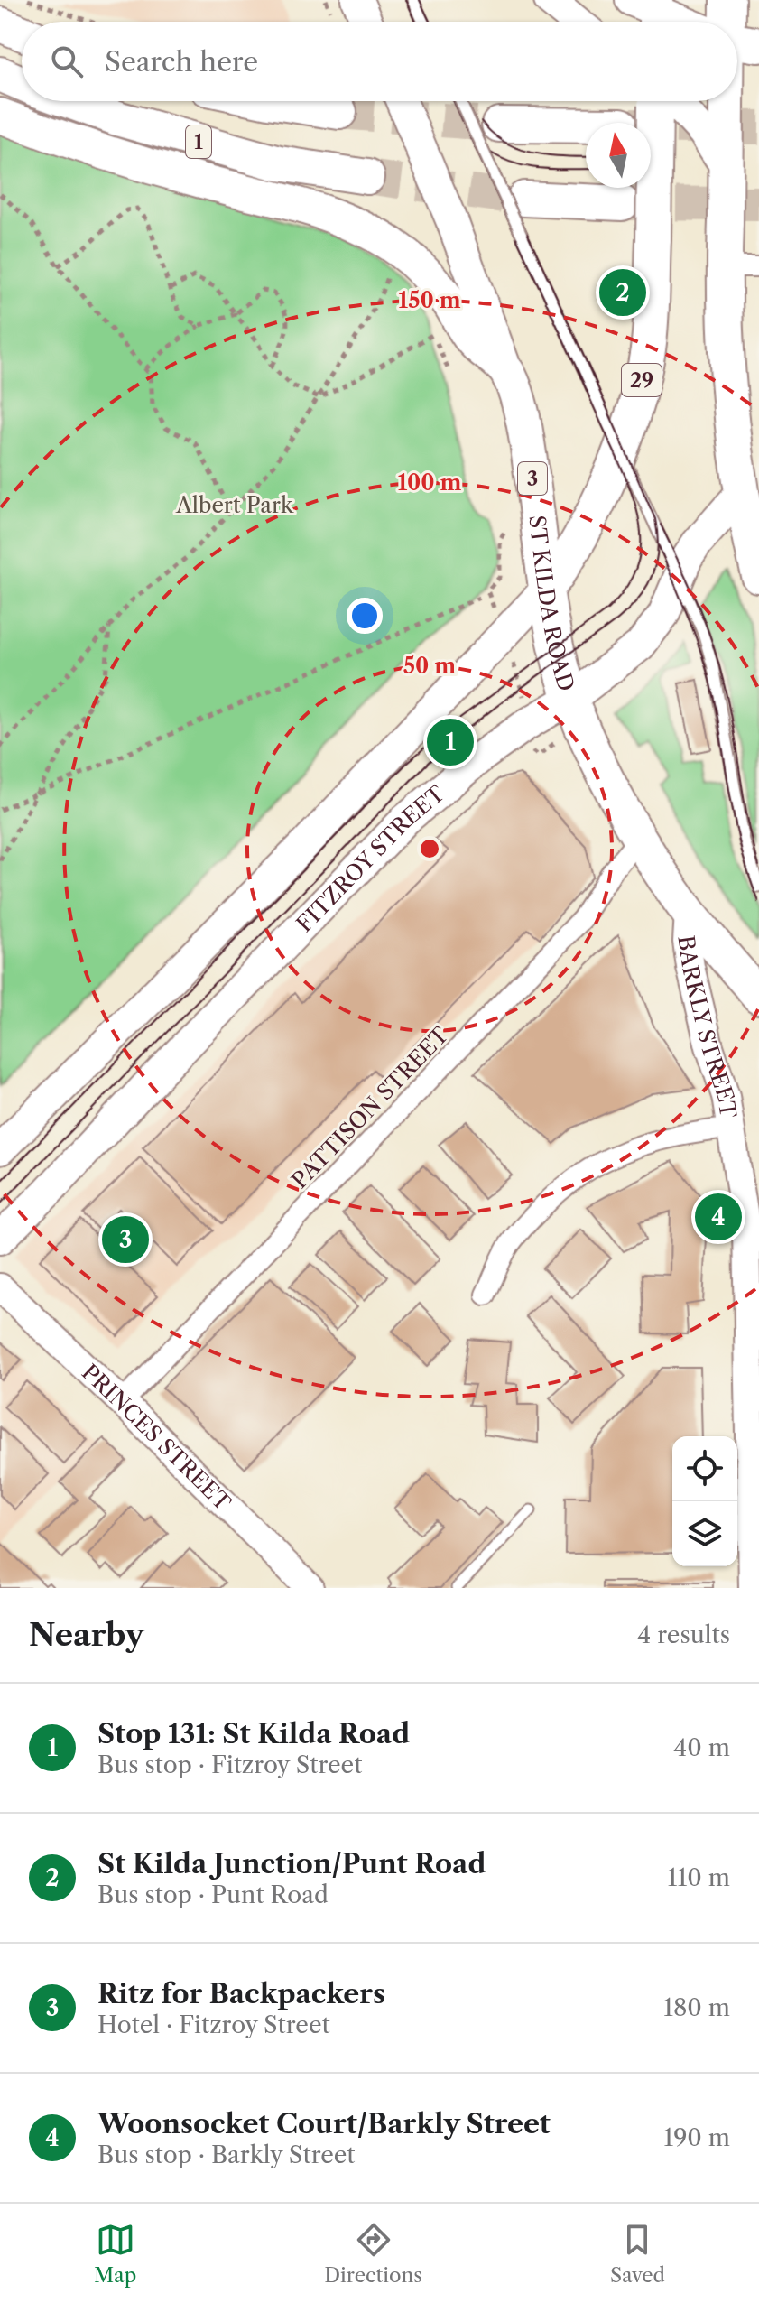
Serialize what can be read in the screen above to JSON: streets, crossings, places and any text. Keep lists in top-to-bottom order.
{
  "streets": {
    "highway": [
      "1",
      "29",
      "3",
      "ST KILDA ROAD"
    ],
    "main road": ["FITZROY STREET", "BARKLY STREET", "PRINCES STREET"],
    "street": ["PATTISON STREET"]
  },
  "crossings": [
    ["29", "ST KILDA ROAD"],
    ["ST KILDA ROAD", "FITZROY STREET"],
    ["ST KILDA ROAD", "BARKLY STREET"],
    ["ST KILDA ROAD", "PATTISON STREET"],
    ["PATTISON STREET", "PRINCES STREET"]
  ],
  "parks": ["Albert Park"],
  "north": "top",
  "page": {
    "search": "Search here",
    "pins": [
      "2",
      "1",
      "4",
      "3"
    ],
    "heading": ["Nearby", "4 results"],
    "list": [
      {
        "mark": "1",
        "name": "Stop 131: St Kilda Road",
        "note": "Bus stop · Fitzroy Street",
        "value": "40 m"
      },
      {
        "mark": "2",
        "name": "St Kilda Junction/Punt Road",
        "note": "Bus stop · Punt Road",
        "value": "110 m"
      },
      {
        "mark": "3",
        "name": "Ritz for Backpackers",
        "note": "Hotel · Fitzroy Street",
        "value": "180 m"
      },
      {
        "mark": "4",
        "name": "Woonsocket Court/Barkly Street",
        "note": "Bus stop · Barkly Street",
        "value": "190 m"
      }
    ],
    "nav": ["Map", "Directions", "Saved"]
  },
  "rings": ["150 m", "100 m", "50 m"]
}
